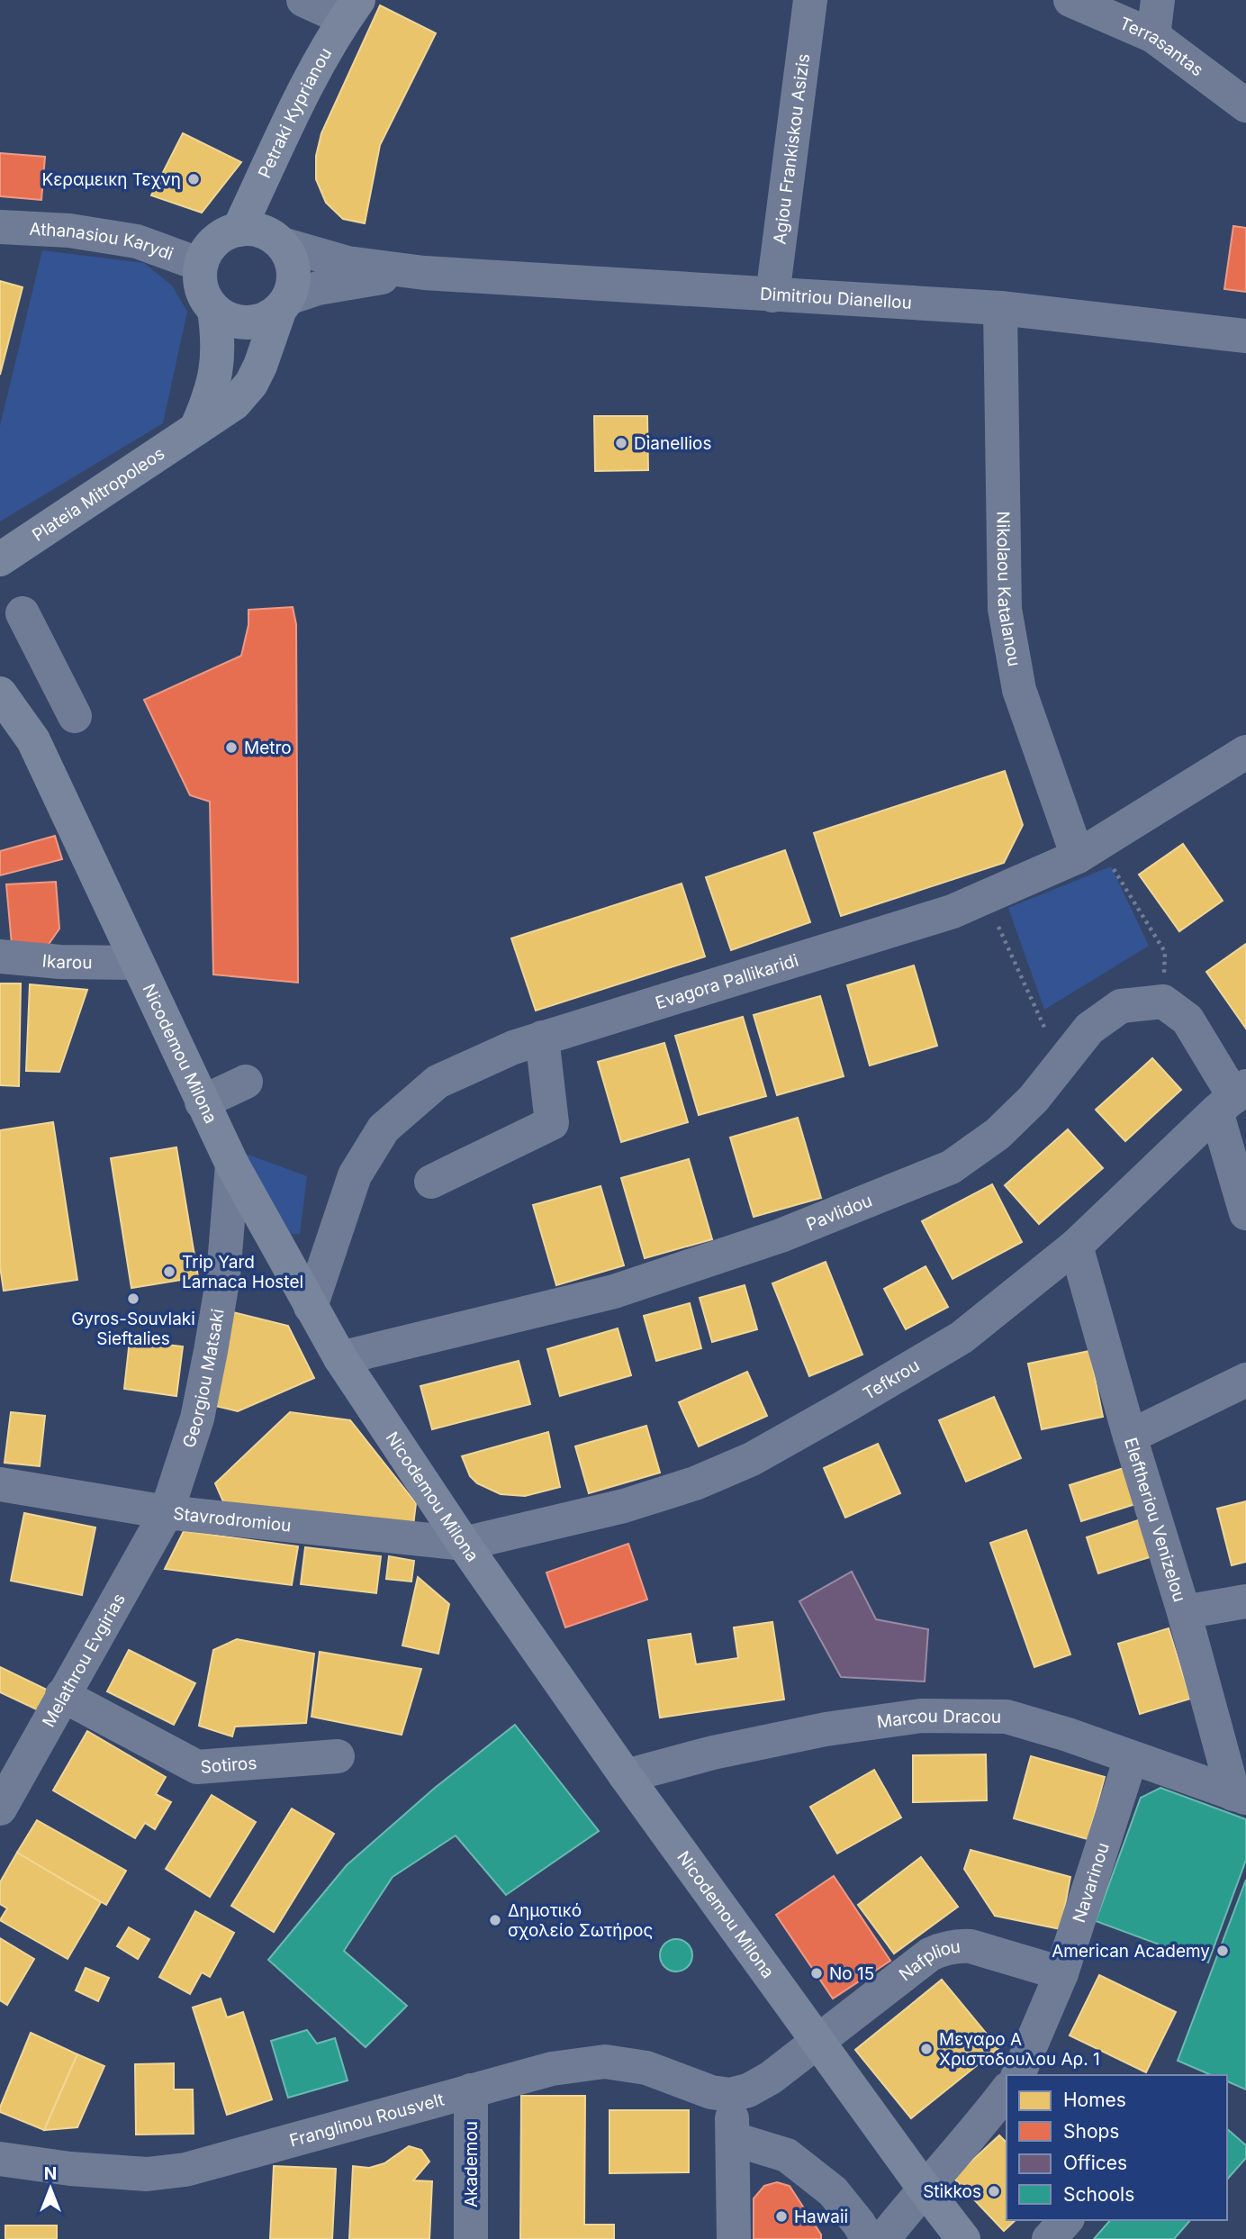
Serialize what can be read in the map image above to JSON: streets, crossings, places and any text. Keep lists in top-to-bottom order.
{
  "streets": {
    "main road": ["Petraki Kyprianou", "Plateia Mitropoleos", "Nicodemou Milona"],
    "street": [
      "Terrasantas",
      "Agiou Frankiskou Asizis",
      "Athanasiou Karydi",
      "Dimitriou Dianellou",
      "Nikolaou Katalanou",
      "Ikarou",
      "Evagora Pallikaridi",
      "Pavlidou",
      "Georgiou Matsaki",
      "Tefkrou",
      "Stavrodromiou",
      "Eleftheriou Venizelou",
      "Melathrou Evgirias",
      "Marcou Dracou",
      "Sotiros",
      "Navarinou",
      "Nafpliou",
      "Franglinou Rousvelt",
      "Akademou"
    ]
  },
  "crossings": [
    ["Petraki Kyprianou", "Athanasiou Karydi"],
    ["Petraki Kyprianou", "Dimitriou Dianellou"],
    ["Petraki Kyprianou", "Plateia Mitropoleos"],
    ["Agiou Frankiskou Asizis", "Dimitriou Dianellou"],
    ["Athanasiou Karydi", "Dimitriou Dianellou"],
    ["Athanasiou Karydi", "Plateia Mitropoleos"],
    ["Dimitriou Dianellou", "Plateia Mitropoleos"],
    ["Dimitriou Dianellou", "Nikolaou Katalanou"],
    ["Nikolaou Katalanou", "Evagora Pallikaridi"],
    ["Ikarou", "Nicodemou Milona"],
    ["Evagora Pallikaridi", "Nicodemou Milona"],
    ["Nicodemou Milona", "Pavlidou"],
    ["Nicodemou Milona", "Georgiou Matsaki"],
    ["Nicodemou Milona", "Tefkrou"],
    ["Nicodemou Milona", "Stavrodromiou"],
    ["Nicodemou Milona", "Marcou Dracou"],
    ["Nicodemou Milona", "Nafpliou"],
    ["Georgiou Matsaki", "Stavrodromiou"],
    ["Georgiou Matsaki", "Melathrou Evgirias"],
    ["Tefkrou", "Stavrodromiou"],
    ["Tefkrou", "Eleftheriou Venizelou"],
    ["Stavrodromiou", "Melathrou Evgirias"],
    ["Eleftheriou Venizelou", "Marcou Dracou"],
    ["Melathrou Evgirias", "Sotiros"],
    ["Marcou Dracou", "Navarinou"],
    ["Navarinou", "Nafpliou"],
    ["Nafpliou", "Franglinou Rousvelt"],
    ["Franglinou Rousvelt", "Akademou"]
  ],
  "places": [
    "Κεραμεικη Τεχνη",
    "Dianellios",
    "Metro",
    "Trip Yard Larnaca Hostel",
    "Gyros-Souvlaki Sieftalies",
    "Δημοτικό σχολείο Σωτήρος",
    "American Academy",
    "No 15",
    "Μεγαρο Α Χριστοδουλου Αρ. 1",
    "Stikkos",
    "Hawaii"
  ],
  "legend": [
    "Homes",
    "Shops",
    "Offices",
    "Schools"
  ],
  "north": "top"
}
